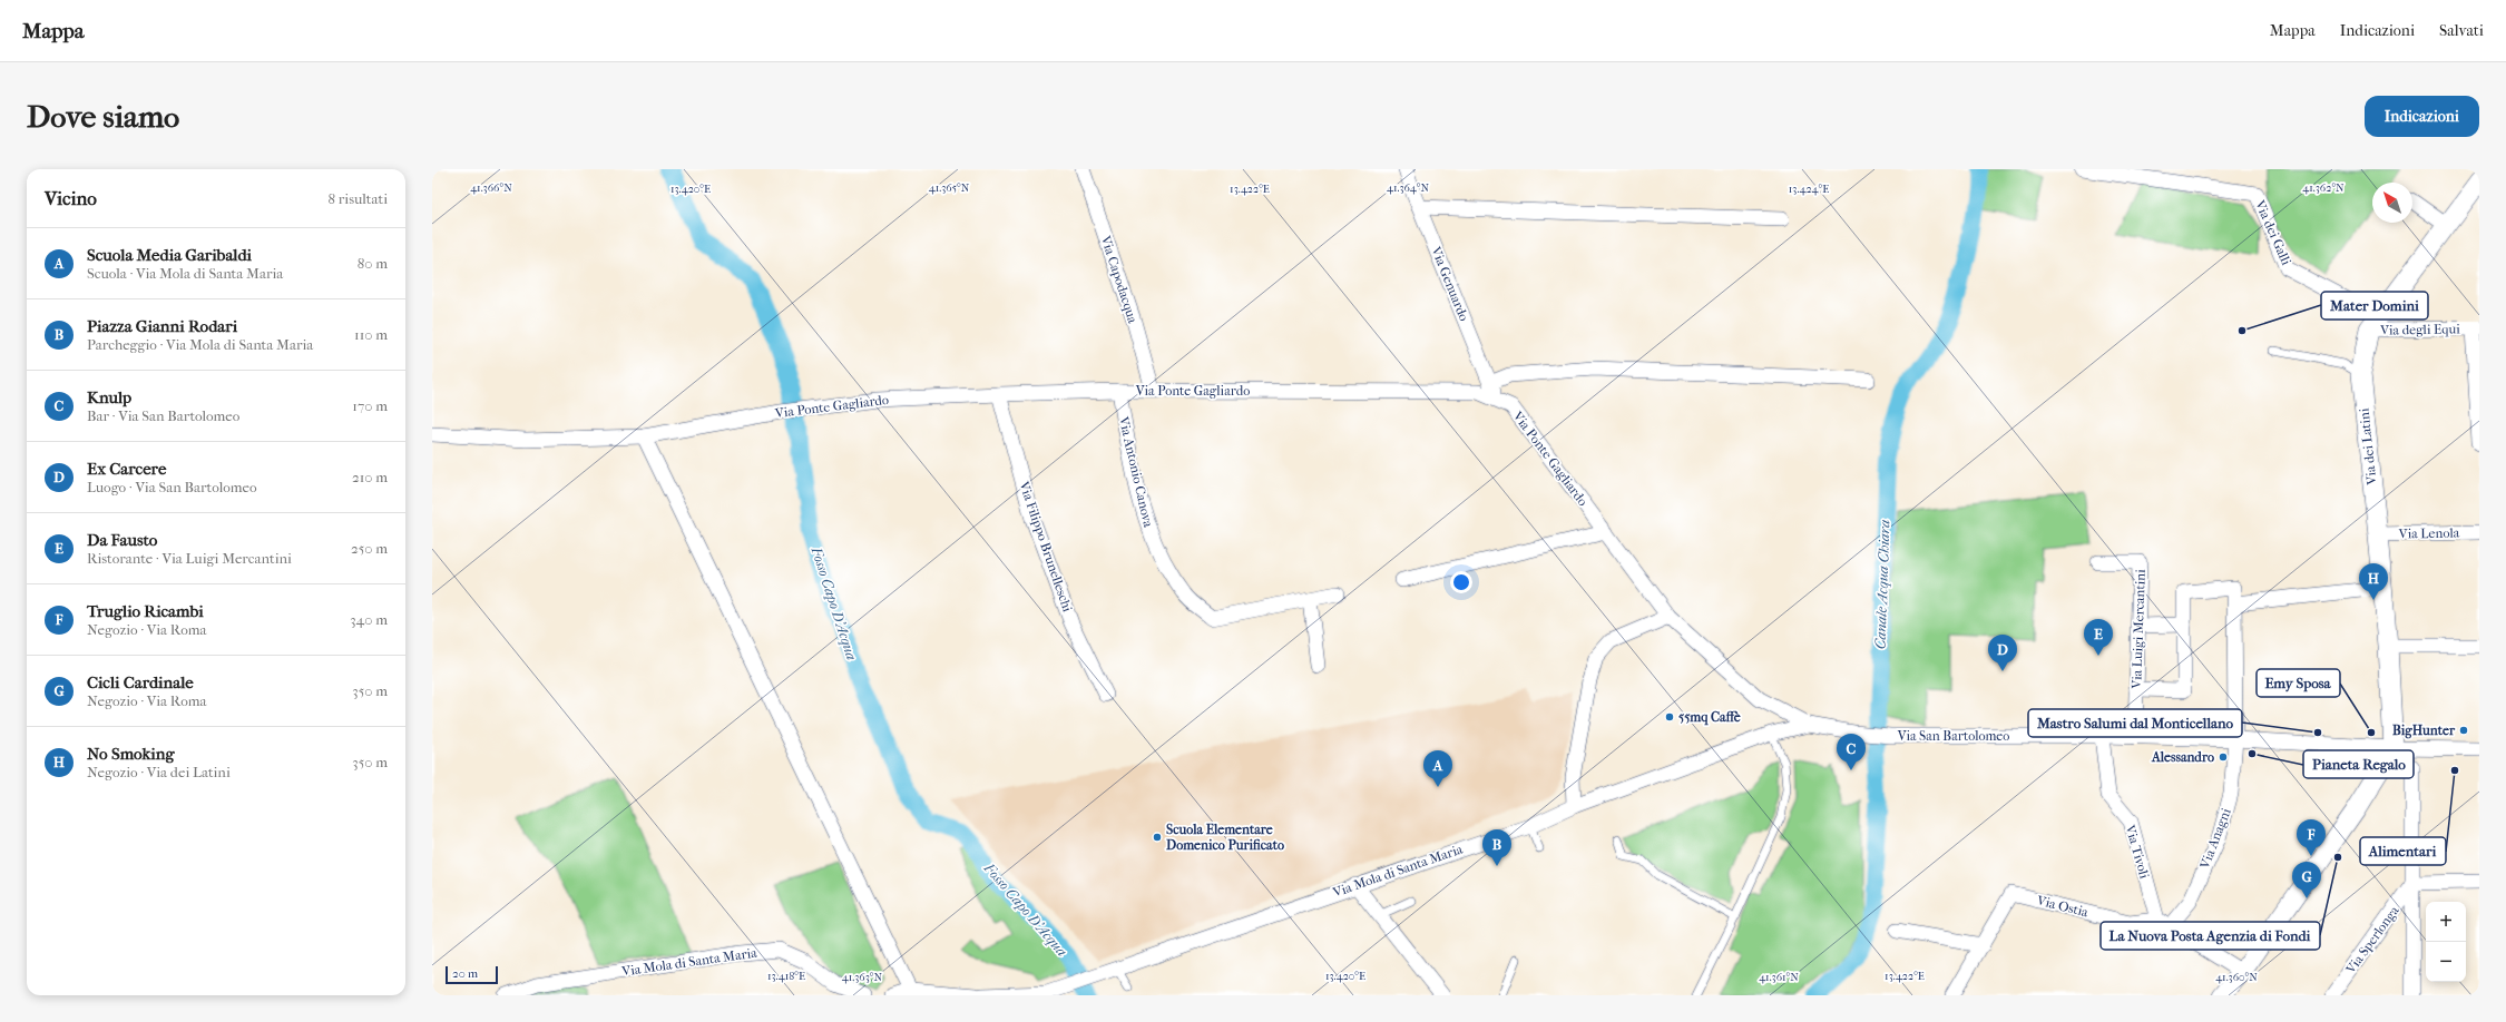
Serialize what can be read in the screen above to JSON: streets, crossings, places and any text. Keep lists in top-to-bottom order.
{
  "streets": {
    "street": [
      "Via dei Galli",
      "Via Capodacqua",
      "Via Genuardo",
      "Via degli Equi",
      "Via Ponte Gagliardo",
      "Via dei Latini",
      "Via Antonio Canova",
      "Via Lenola",
      "Via Filippo Brunelleschi",
      "Via Luigi Mercantini",
      "Via San Bartolomeo",
      "Via Anagni",
      "Via Tivoli",
      "Via Mola di Santa Maria",
      "Via Ostia",
      "Via Sperlonga"
    ]
  },
  "crossings": [
    ["Via dei Galli", "Via degli Equi"],
    ["Via dei Galli", "Via dei Latini"],
    ["Via Capodacqua", "Via Ponte Gagliardo"],
    ["Via Genuardo", "Via Ponte Gagliardo"],
    ["Via degli Equi", "Via dei Latini"],
    ["Via Ponte Gagliardo", "Via Antonio Canova"],
    ["Via Ponte Gagliardo", "Via Filippo Brunelleschi"],
    ["Via Ponte Gagliardo", "Via San Bartolomeo"],
    ["Via Ponte Gagliardo", "Via Mola di Santa Maria"],
    ["Via dei Latini", "Via Lenola"],
    ["Via dei Latini", "Via San Bartolomeo"],
    ["Via Luigi Mercantini", "Via San Bartolomeo"],
    ["Via San Bartolomeo", "Via Anagni"],
    ["Via San Bartolomeo", "Via Tivoli"],
    ["Via San Bartolomeo", "Via Mola di Santa Maria"],
    ["Via Anagni", "Via Tivoli"],
    ["Via Anagni", "Via Ostia"],
    ["Via Tivoli", "Via Ostia"]
  ],
  "water": ["Canale Acqua Chiara", "Fosso Capo D'Acqua"],
  "places": [
    "Mater Domini",
    "55mq Caffè",
    "BigHunter",
    "Mastro Salumi dal Monticellano",
    "Emy Sposa",
    "Pianeta Regalo",
    "Alessandro",
    "Alimentari",
    "Scuola Elementare Domenico Purificato",
    "La Nuova Posta Agenzia di Fondi"
  ],
  "scale_bar": "20 m",
  "north": "top left",
  "page": {
    "header": "Mappa",
    "nav": ["Mappa", "Indicazioni", "Salvati"],
    "buttons": "Indicazioni",
    "title": "Dove siamo",
    "heading": ["Vicino", "8 risultati"],
    "list": [
      {
        "mark": "A",
        "name": "Scuola Media Garibaldi",
        "note": "Scuola · Via Mola di Santa Maria",
        "value": "80 m"
      },
      {
        "mark": "B",
        "name": "Piazza Gianni Rodari",
        "note": "Parcheggio · Via Mola di Santa Maria",
        "value": "110 m"
      },
      {
        "mark": "C",
        "name": "Knulp",
        "note": "Bar · Via San Bartolomeo",
        "value": "170 m"
      },
      {
        "mark": "D",
        "name": "Ex Carcere",
        "note": "Luogo · Via San Bartolomeo",
        "value": "210 m"
      },
      {
        "mark": "E",
        "name": "Da Fausto",
        "note": "Ristorante · Via Luigi Mercantini",
        "value": "250 m"
      },
      {
        "mark": "F",
        "name": "Truglio Ricambi",
        "note": "Negozio · Via Roma",
        "value": "340 m"
      },
      {
        "mark": "G",
        "name": "Cicli Cardinale",
        "note": "Negozio · Via Roma",
        "value": "350 m"
      },
      {
        "mark": "H",
        "name": "No Smoking",
        "note": "Negozio · Via dei Latini",
        "value": "350 m"
      }
    ],
    "pins": [
      "H",
      "E",
      "D",
      "C",
      "A",
      "F",
      "B",
      "G"
    ],
    "map_buttons": ["+", "−"],
    "scale": "20 m"
  },
  "coordinates": [
    "41.366°N",
    "41.365°N",
    "41.364°N",
    "41.362°N",
    "13.420°E",
    "13.424°E",
    "13.422°E",
    "13.418°E",
    "41.363°N",
    "41.361°N",
    "41.360°N"
  ]
}
